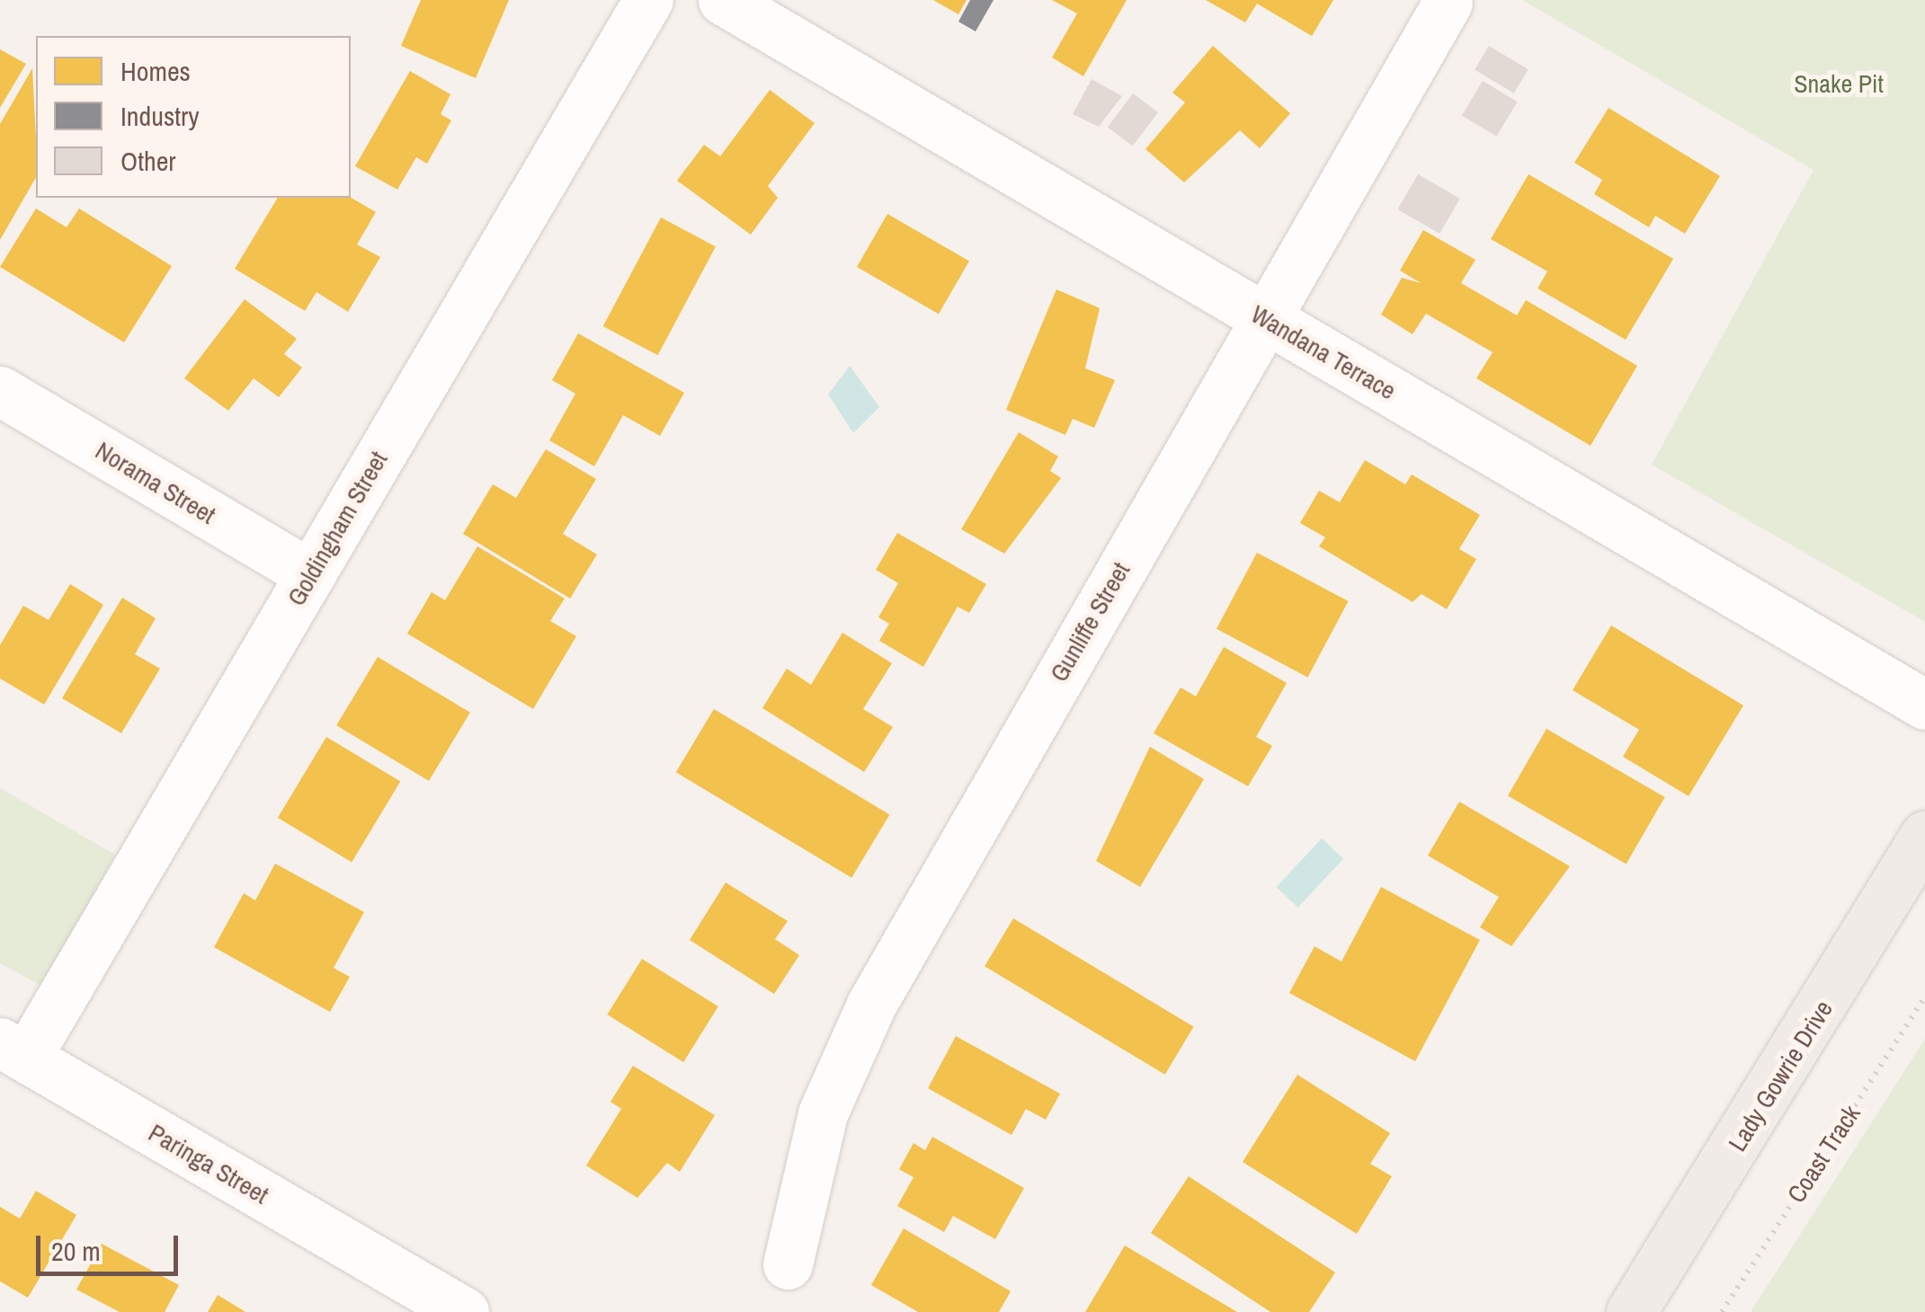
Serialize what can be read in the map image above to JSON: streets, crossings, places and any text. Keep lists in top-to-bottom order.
{
  "streets": {
    "main road": ["Lady Gowrie Drive"],
    "street": [
      "Wandana Terrace",
      "Norama Street",
      "Goldingham Street",
      "Gunliffe Street",
      "Paringa Street"
    ],
    "path": ["Coast Track"]
  },
  "crossings": [
    ["Wandana Terrace", "Gunliffe Street"],
    ["Norama Street", "Goldingham Street"],
    ["Goldingham Street", "Paringa Street"]
  ],
  "parks": ["Snake Pit"],
  "legend": ["Homes", "Industry", "Other"],
  "scale_bar": "20 m"
}
